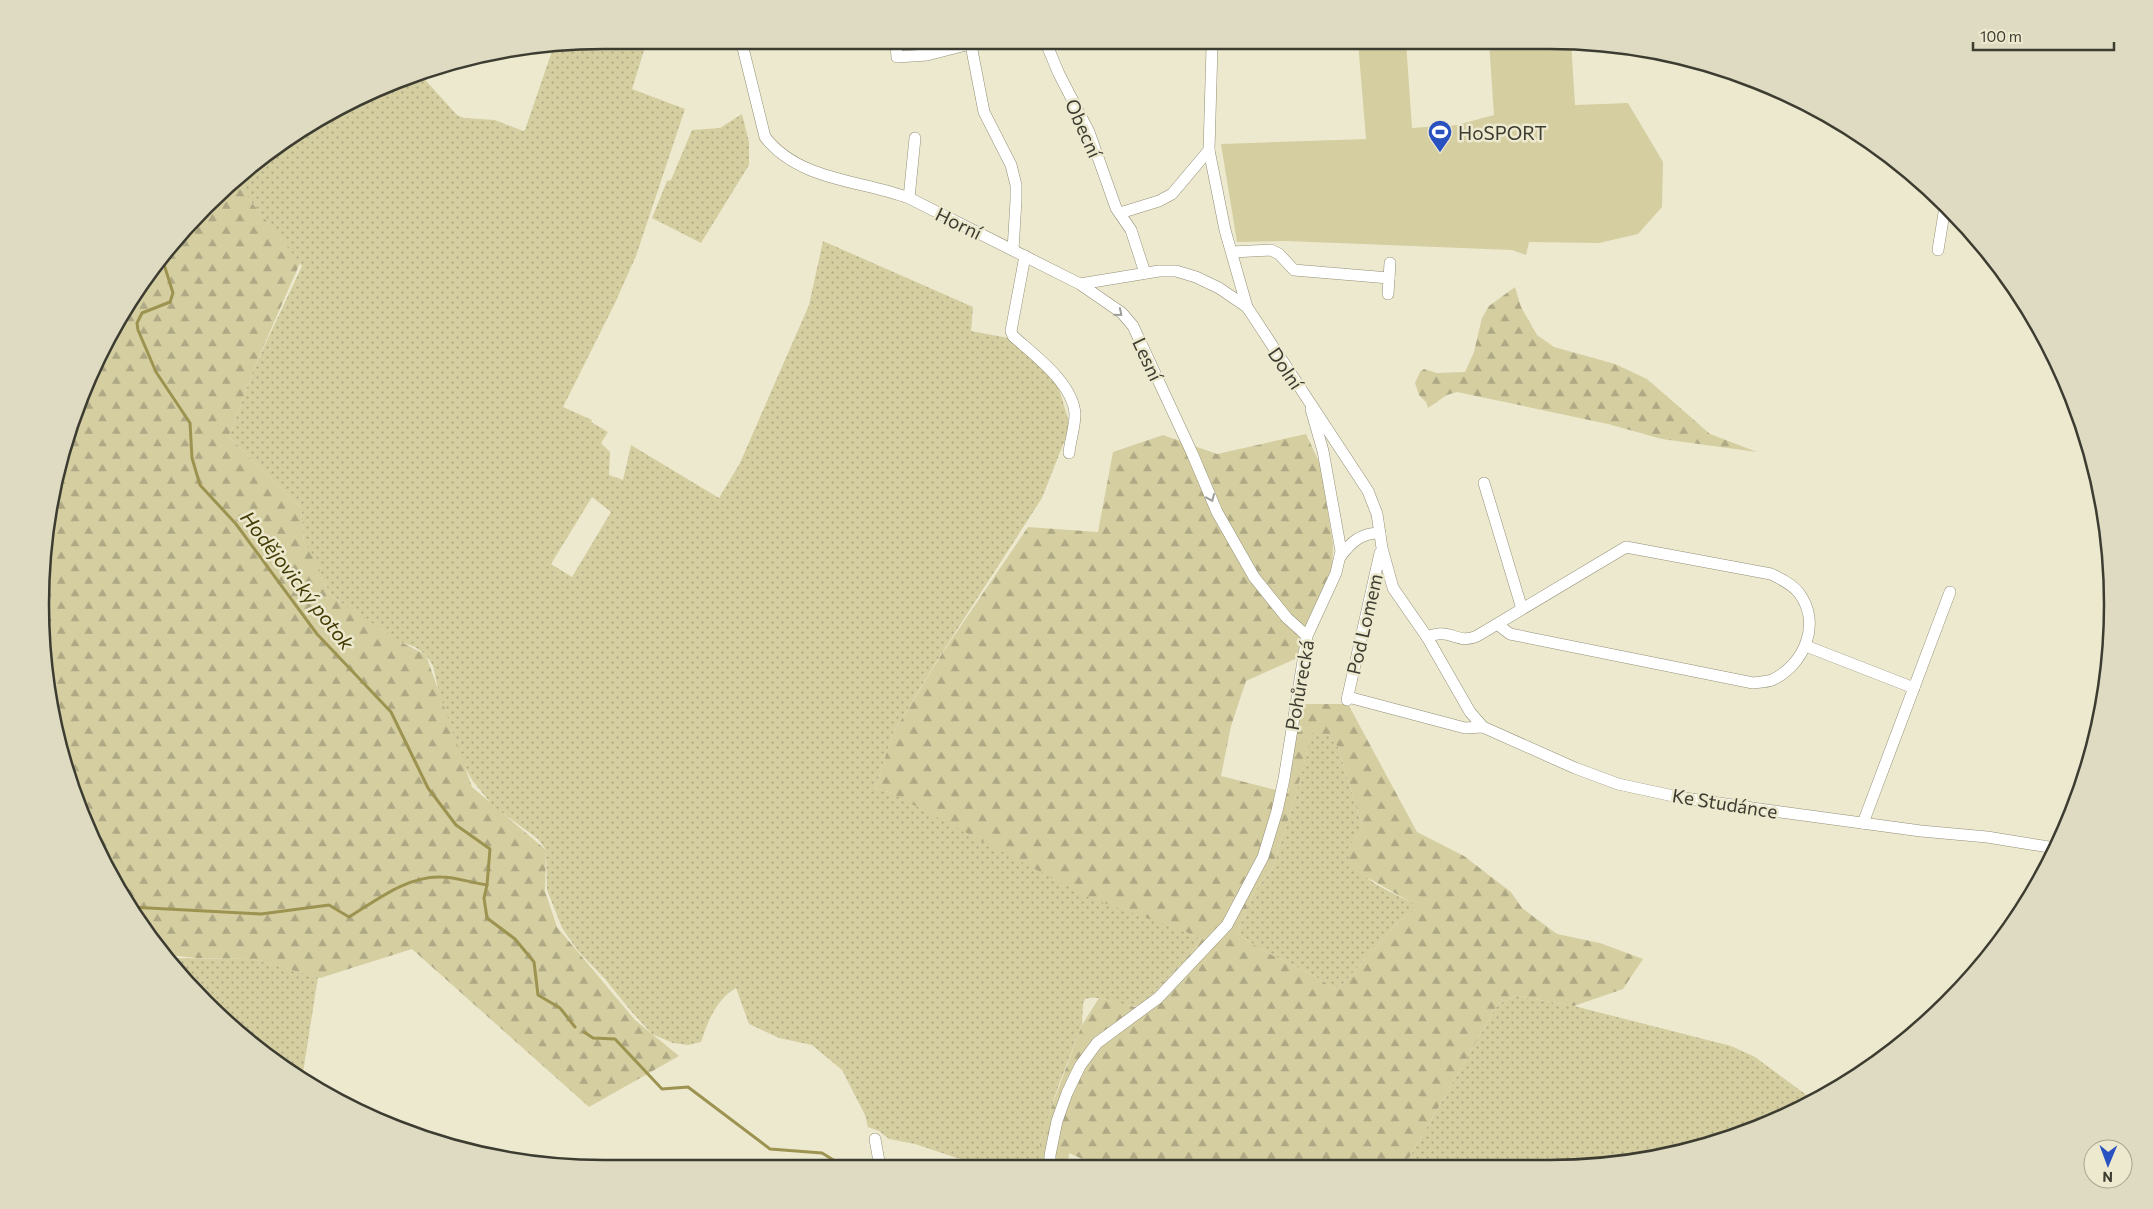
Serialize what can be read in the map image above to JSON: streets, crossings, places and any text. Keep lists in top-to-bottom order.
{
  "streets": {
    "street": [
      "Obecní",
      "Horní",
      "Lesní",
      "Dolní",
      "Pod Lomem",
      "Pohůrecká",
      "Ke Studánce"
    ]
  },
  "crossings": [
    ["Horní", "Lesní"],
    ["Lesní", "Pohůrecká"],
    ["Dolní", "Pod Lomem"],
    ["Dolní", "Pohůrecká"],
    ["Dolní", "Ke Studánce"],
    ["Pod Lomem", "Ke Studánce"]
  ],
  "one_way": ["Lesní"],
  "water": ["Hodějovický potok"],
  "places": {
    "sports": ["HoSPORT"]
  },
  "scale_bar": "100 m",
  "north": "bottom"
}
